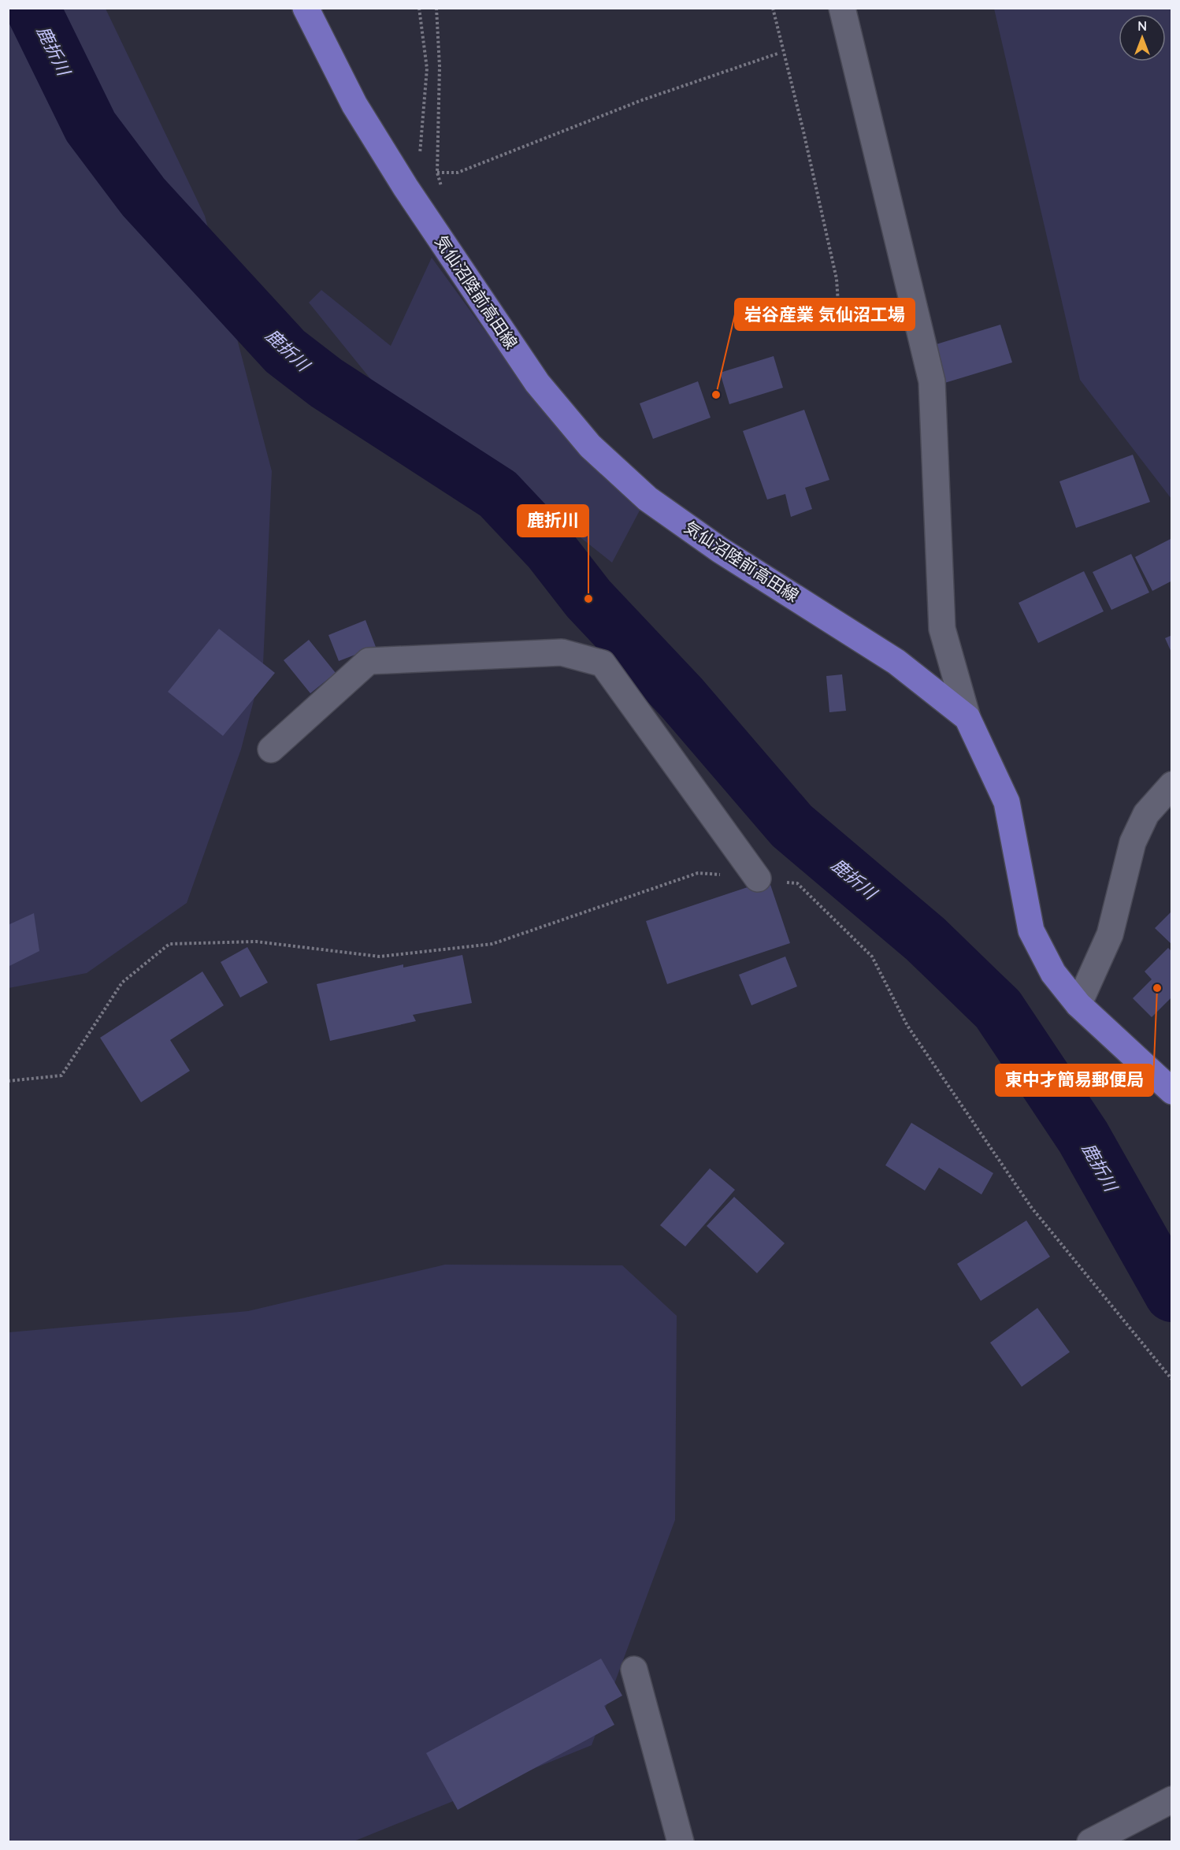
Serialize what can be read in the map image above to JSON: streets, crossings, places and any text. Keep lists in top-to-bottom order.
{
  "streets": {
    "main road": ["気仙沼陸前高田線"]
  },
  "water": ["鹿折川"],
  "places": ["岩谷産業 気仙沼工場", "鹿折川", "東中才簡易郵便局"],
  "north": "top"
}
